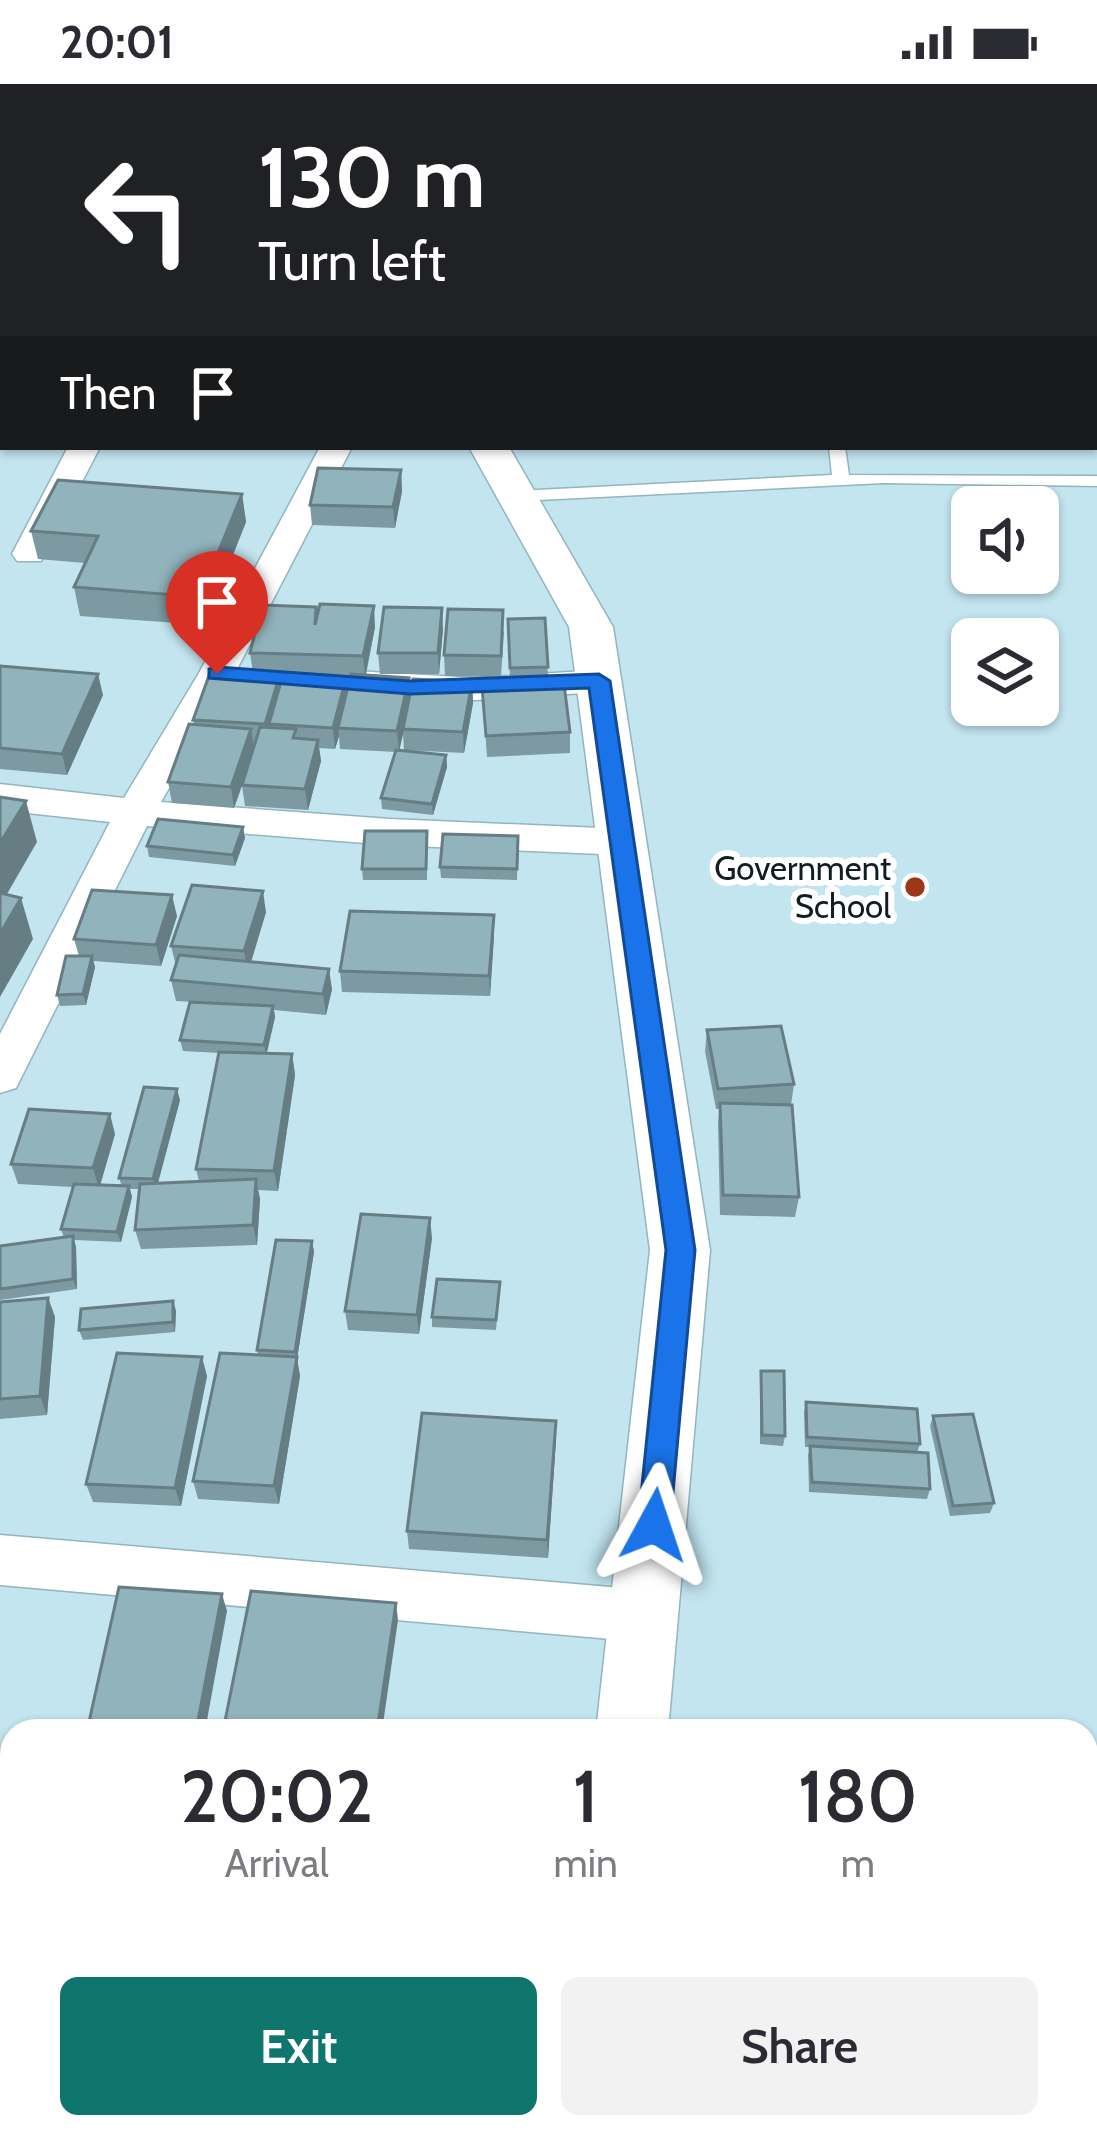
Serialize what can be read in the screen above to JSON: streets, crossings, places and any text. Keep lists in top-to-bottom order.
{
  "places": ["Government School"],
  "page": {
    "status": "20:01",
    "turn": ["130 m", "Turn left"],
    "then": "Then",
    "eta": [
      "20:02",
      "Arrival",
      "1",
      "min",
      "180",
      "m"
    ],
    "buttons": ["Exit", "Share"]
  }
}
